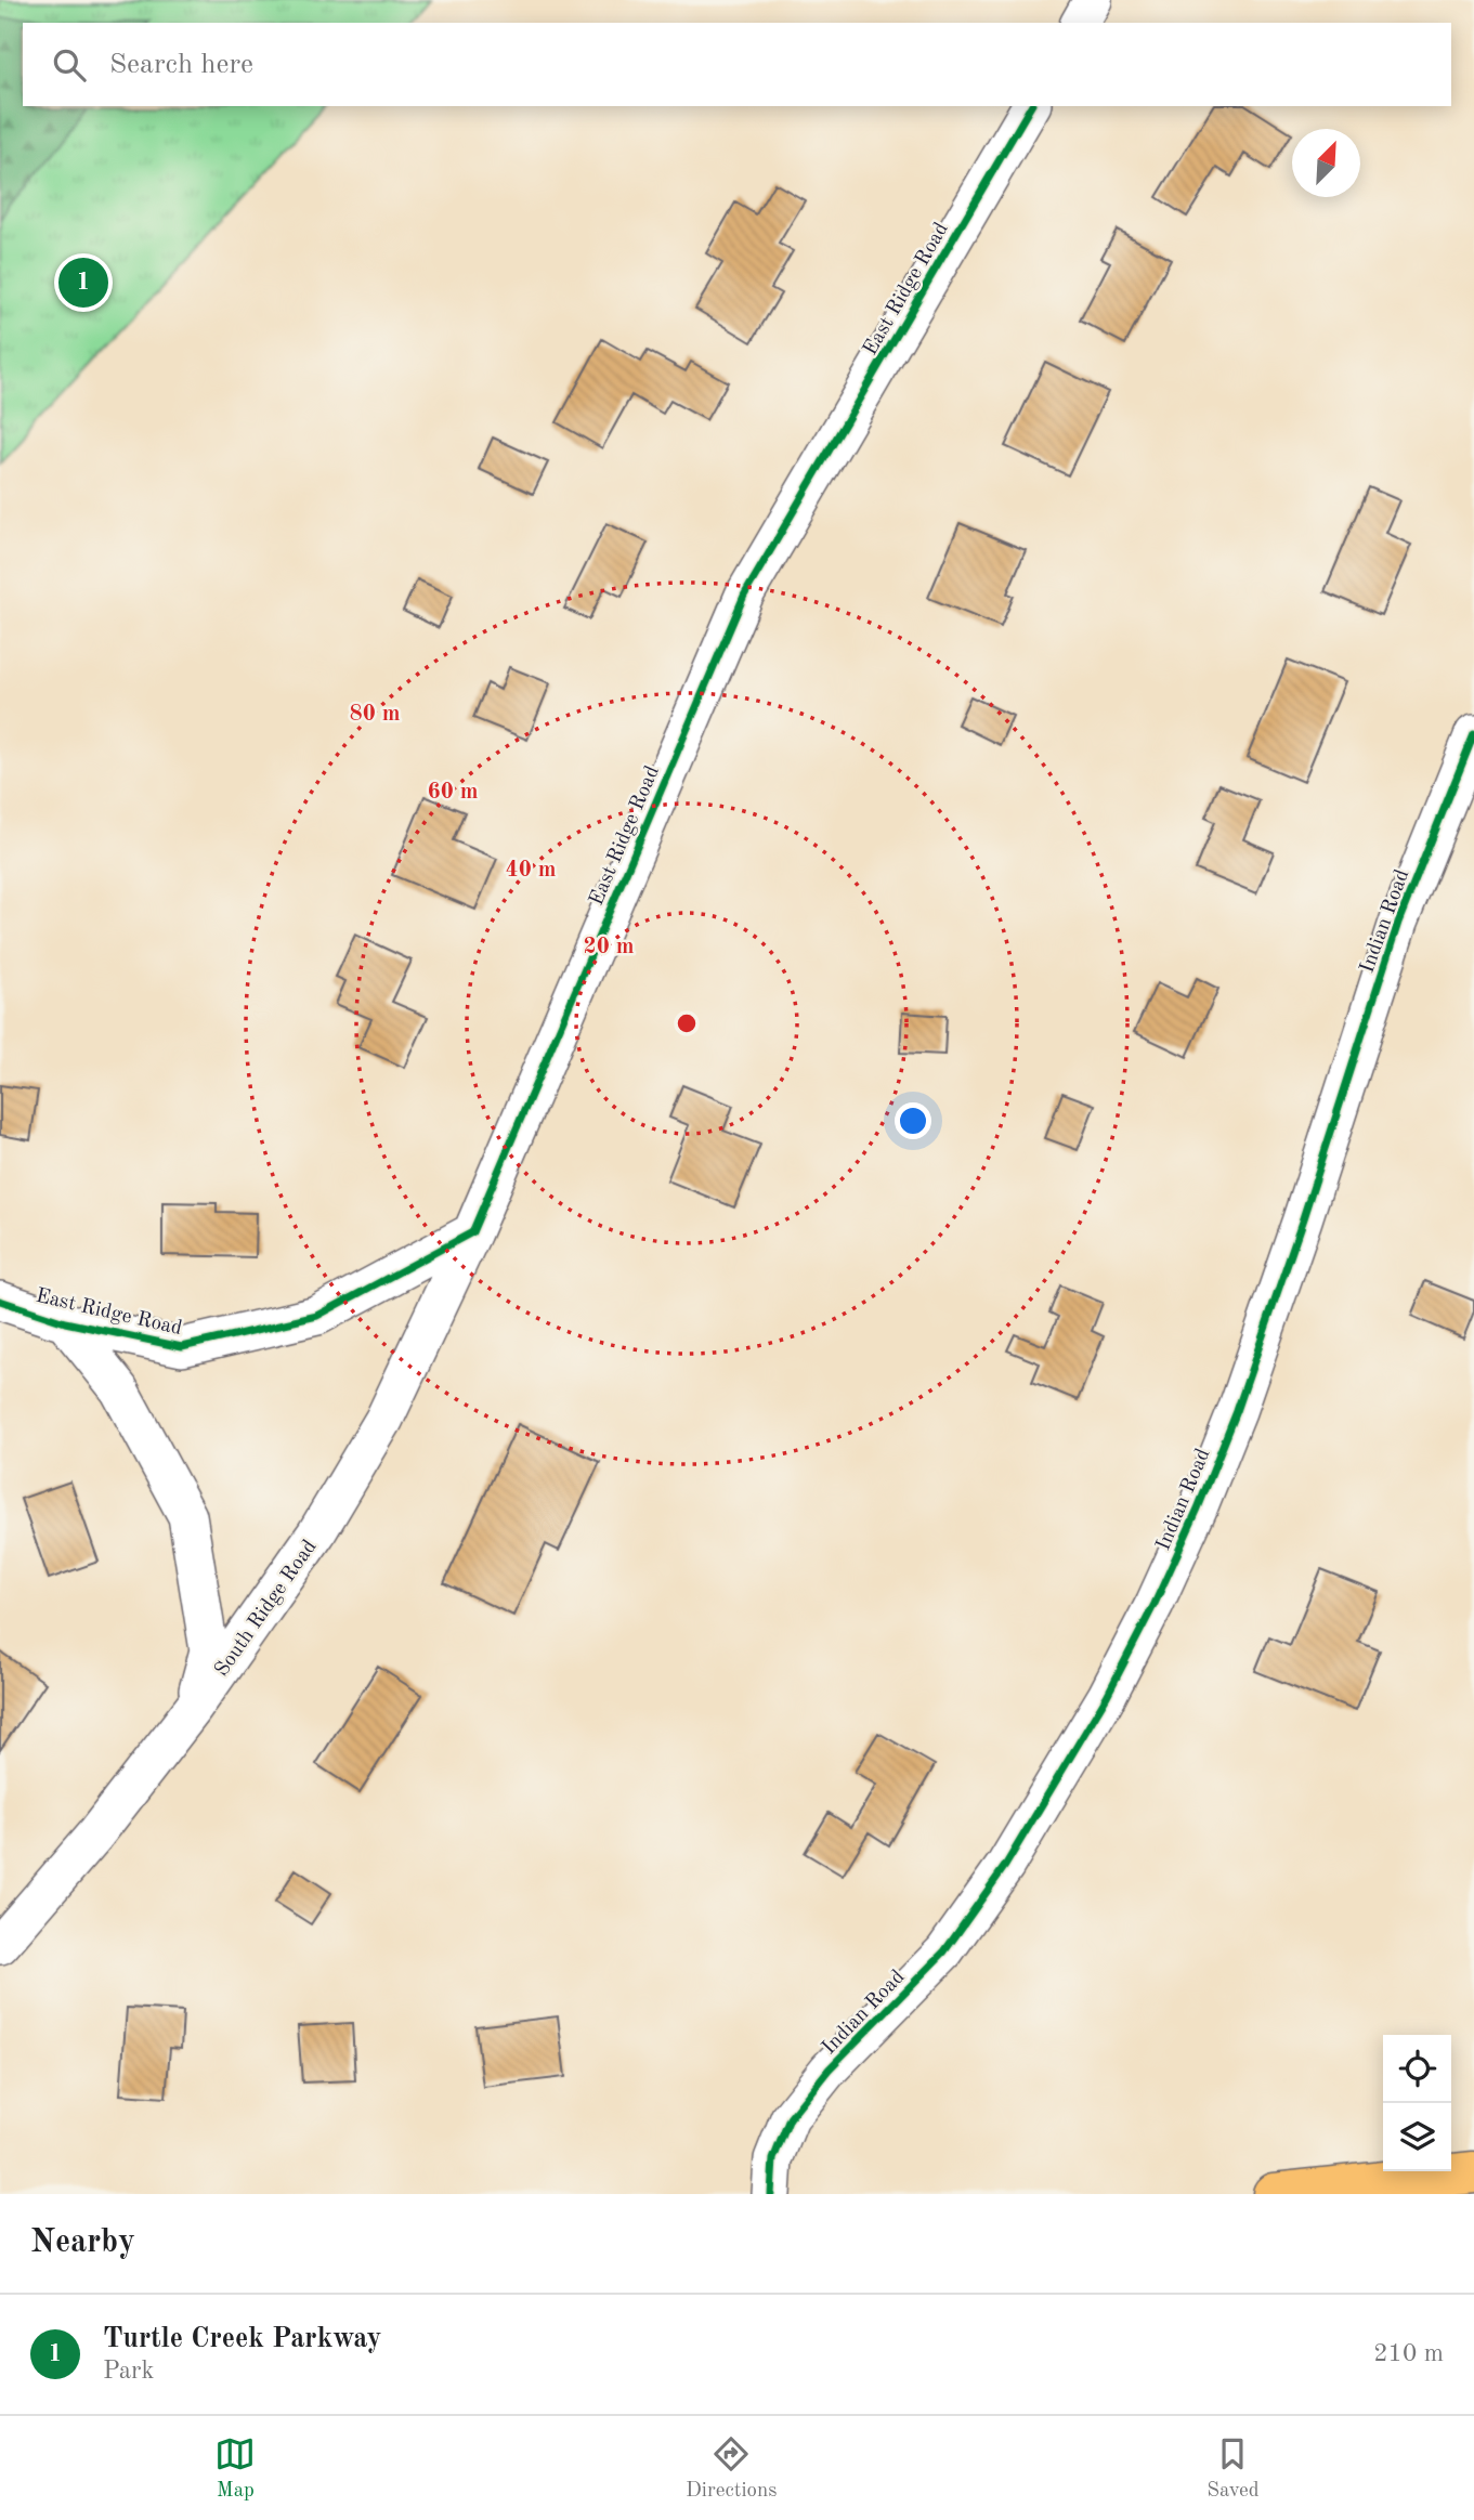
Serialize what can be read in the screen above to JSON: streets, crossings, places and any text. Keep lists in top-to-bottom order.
{
  "streets": {
    "street": ["East Ridge Road", "Indian Road", "South Ridge Road"]
  },
  "crossings": [
    ["East Ridge Road", "South Ridge Road"]
  ],
  "north": "top right",
  "page": {
    "search": "Search here",
    "pins": "1",
    "heading": "Nearby",
    "list": [
      {
        "mark": "1",
        "name": "Turtle Creek Parkway",
        "note": "Park",
        "value": "210 m"
      }
    ],
    "nav": ["Map", "Directions", "Saved"]
  },
  "rings": [
    "80 m",
    "60 m",
    "40 m",
    "20 m"
  ]
}
